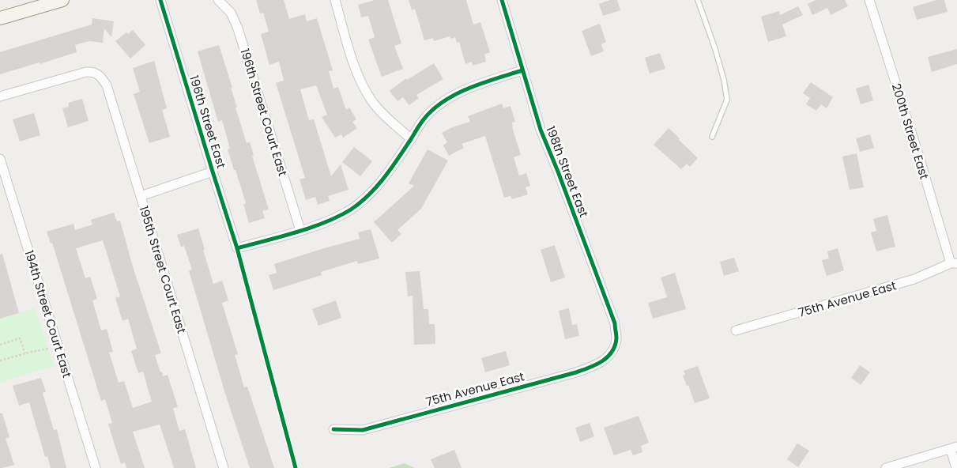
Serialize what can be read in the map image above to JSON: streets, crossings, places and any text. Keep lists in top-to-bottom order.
{
  "streets": {
    "street": [
      "196th Street Court East",
      "196th Street East",
      "200th Street East",
      "198th Street East",
      "195th Street Court East",
      "75th Avenue East",
      "194th Street Court East"
    ]
  },
  "crossings": [
    ["196th Street Court East", "196th Street East"],
    ["200th Street East", "75th Avenue East"],
    ["198th Street East", "75th Avenue East"]
  ]
}
